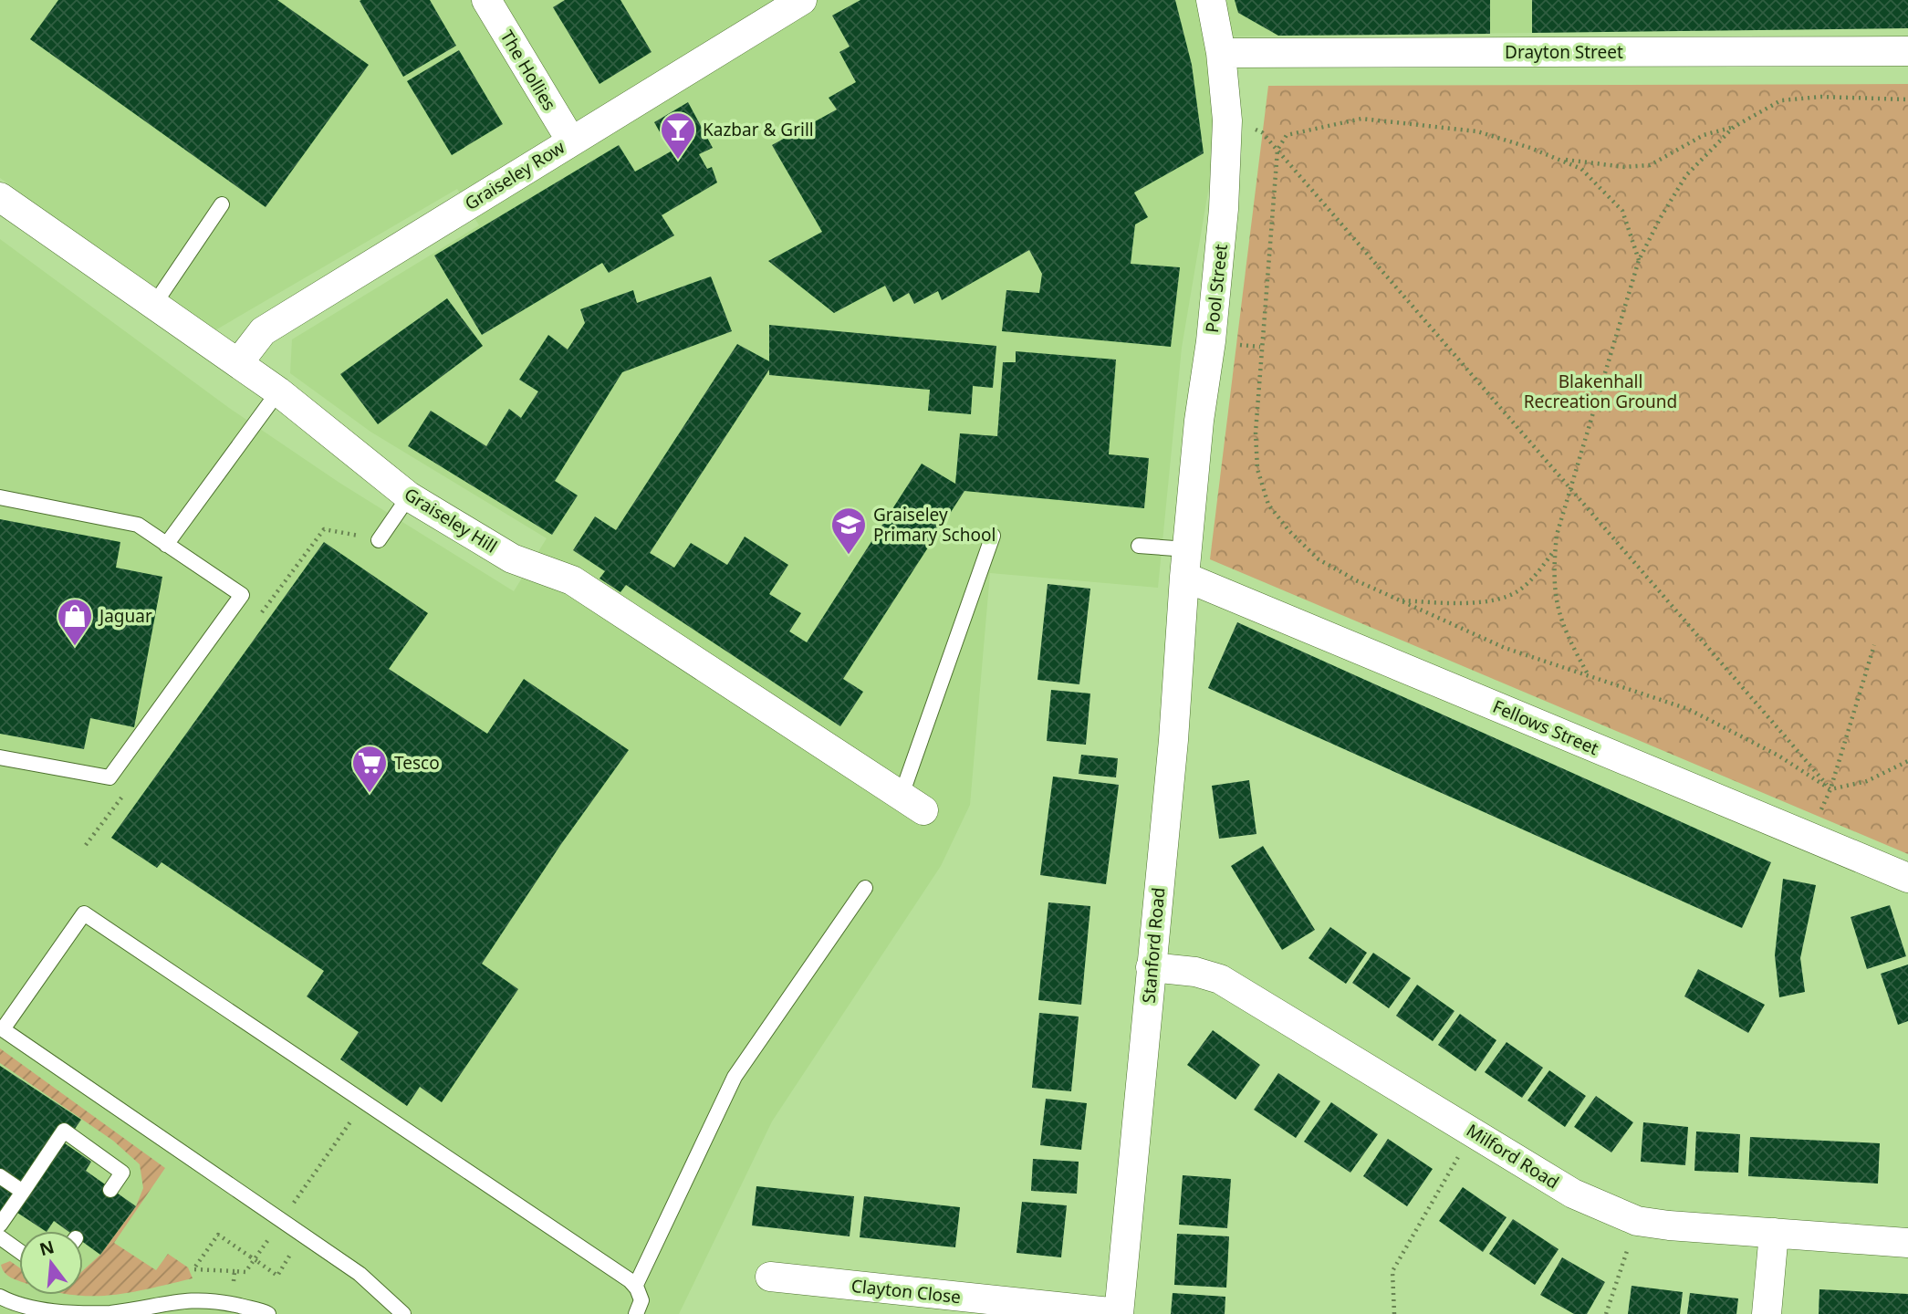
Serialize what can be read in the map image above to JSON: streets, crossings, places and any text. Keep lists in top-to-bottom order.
{
  "streets": {
    "street": [
      "Drayton Street",
      "The Hollies",
      "Graiseley Row",
      "Pool Street",
      "Graiseley Hill",
      "Fellows Street",
      "Stanford Road",
      "Milford Road",
      "Clayton Close"
    ]
  },
  "crossings": [
    ["Drayton Street", "Pool Street"],
    ["The Hollies", "Graiseley Row"],
    ["Graiseley Row", "Graiseley Hill"],
    ["Pool Street", "Fellows Street"],
    ["Pool Street", "Stanford Road"],
    ["Fellows Street", "Stanford Road"],
    ["Stanford Road", "Milford Road"],
    ["Stanford Road", "Clayton Close"]
  ],
  "parks": ["Blakenhall Recreation Ground"],
  "places": {
    "bar": ["Kazbar & Grill"],
    "school or university": ["Graiseley Primary School"],
    "shop": ["Jaguar"],
    "supermarket": ["Tesco"]
  },
  "north": "top"
}
